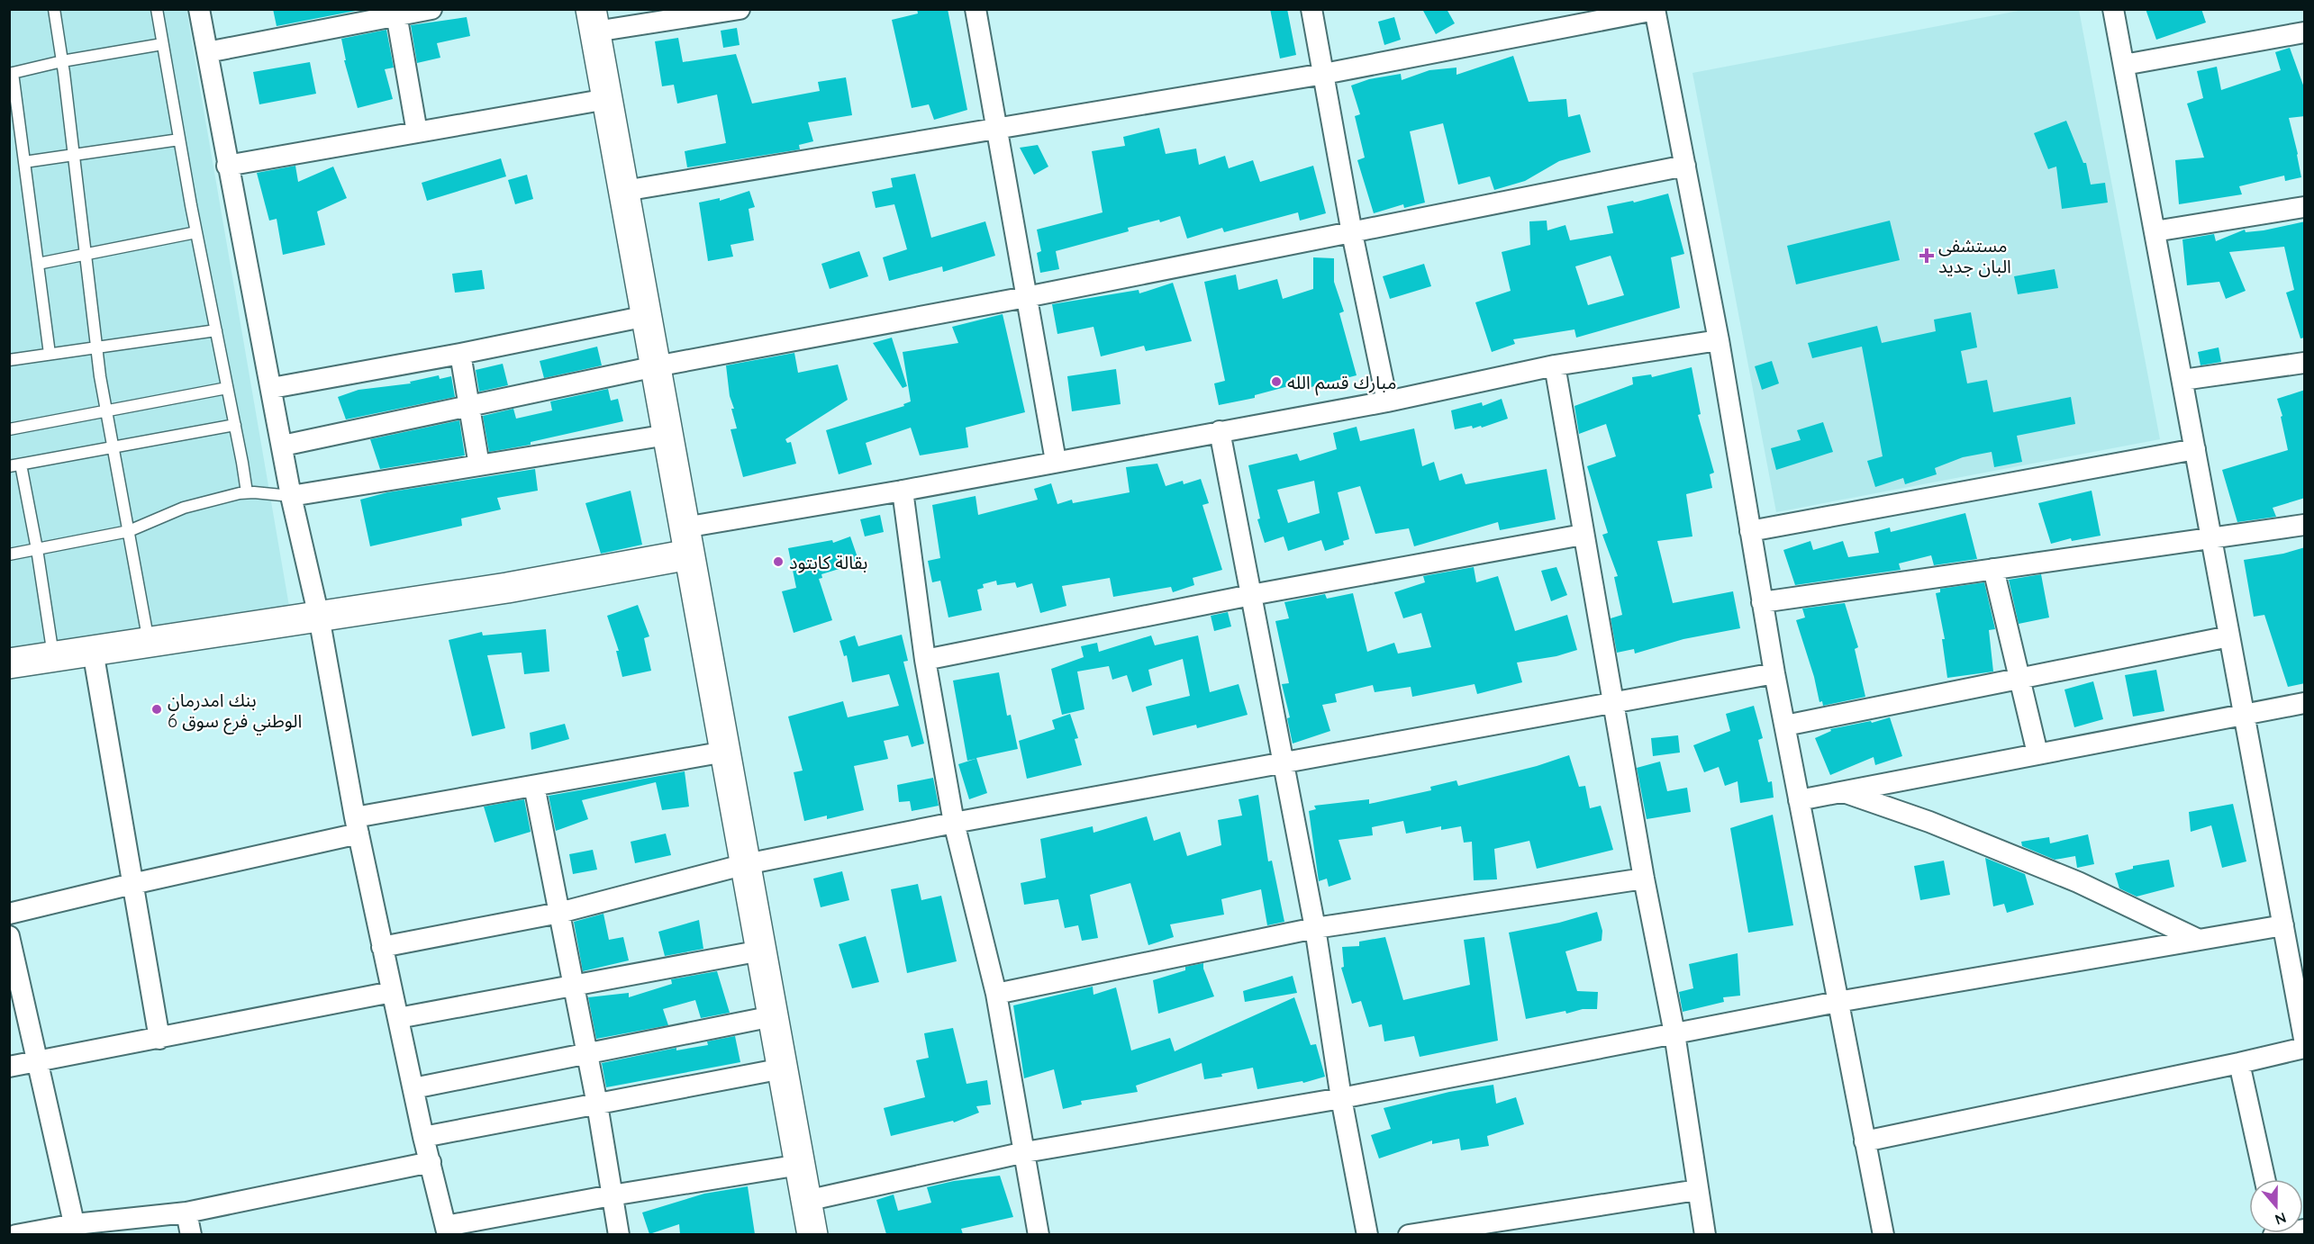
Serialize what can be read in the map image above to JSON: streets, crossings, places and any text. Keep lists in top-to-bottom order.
{
  "places": {
    "health": ["مستشفى البان جديد"],
    "other": ["مبارك قسم الله", "بقالة كابتود", "بنك امدرمان الوطني فرع سوق 6"]
  },
  "north": "bottom"
}
